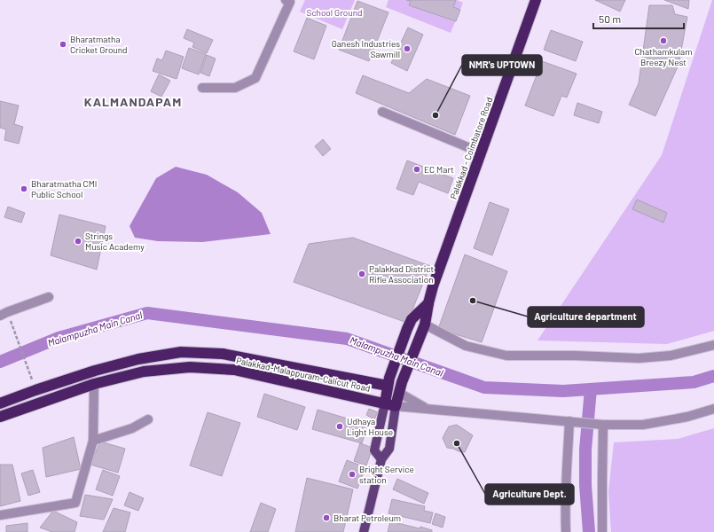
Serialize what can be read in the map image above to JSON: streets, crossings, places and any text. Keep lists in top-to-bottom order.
{
  "streets": {
    "highway": ["Palakkad - Coimbatore Road", "Palakkad-Malappuram-Calicut Road"]
  },
  "crossings": [
    ["Palakkad - Coimbatore Road", "Palakkad-Malappuram-Calicut Road"]
  ],
  "districts": ["KALMANDAPAM"],
  "water": ["Malampuzha Main Canal"],
  "parks": ["School Ground"],
  "places": [
    "Chathamkulam Breezy Nest",
    "Bharatmatha Cricket Ground",
    "Ganesh Industries Sawmill",
    "NMR's UPTOWN",
    "EC Mart",
    "Bharatmatha CMI Public School",
    "Strings Music Academy",
    "Palakkad District Rifle Association",
    "Agriculture department",
    "Udhaya Light House",
    "Agriculture Dept.",
    "Bright Service station",
    "Bharat Petroleum"
  ],
  "scale_bar": "50 m"
}
